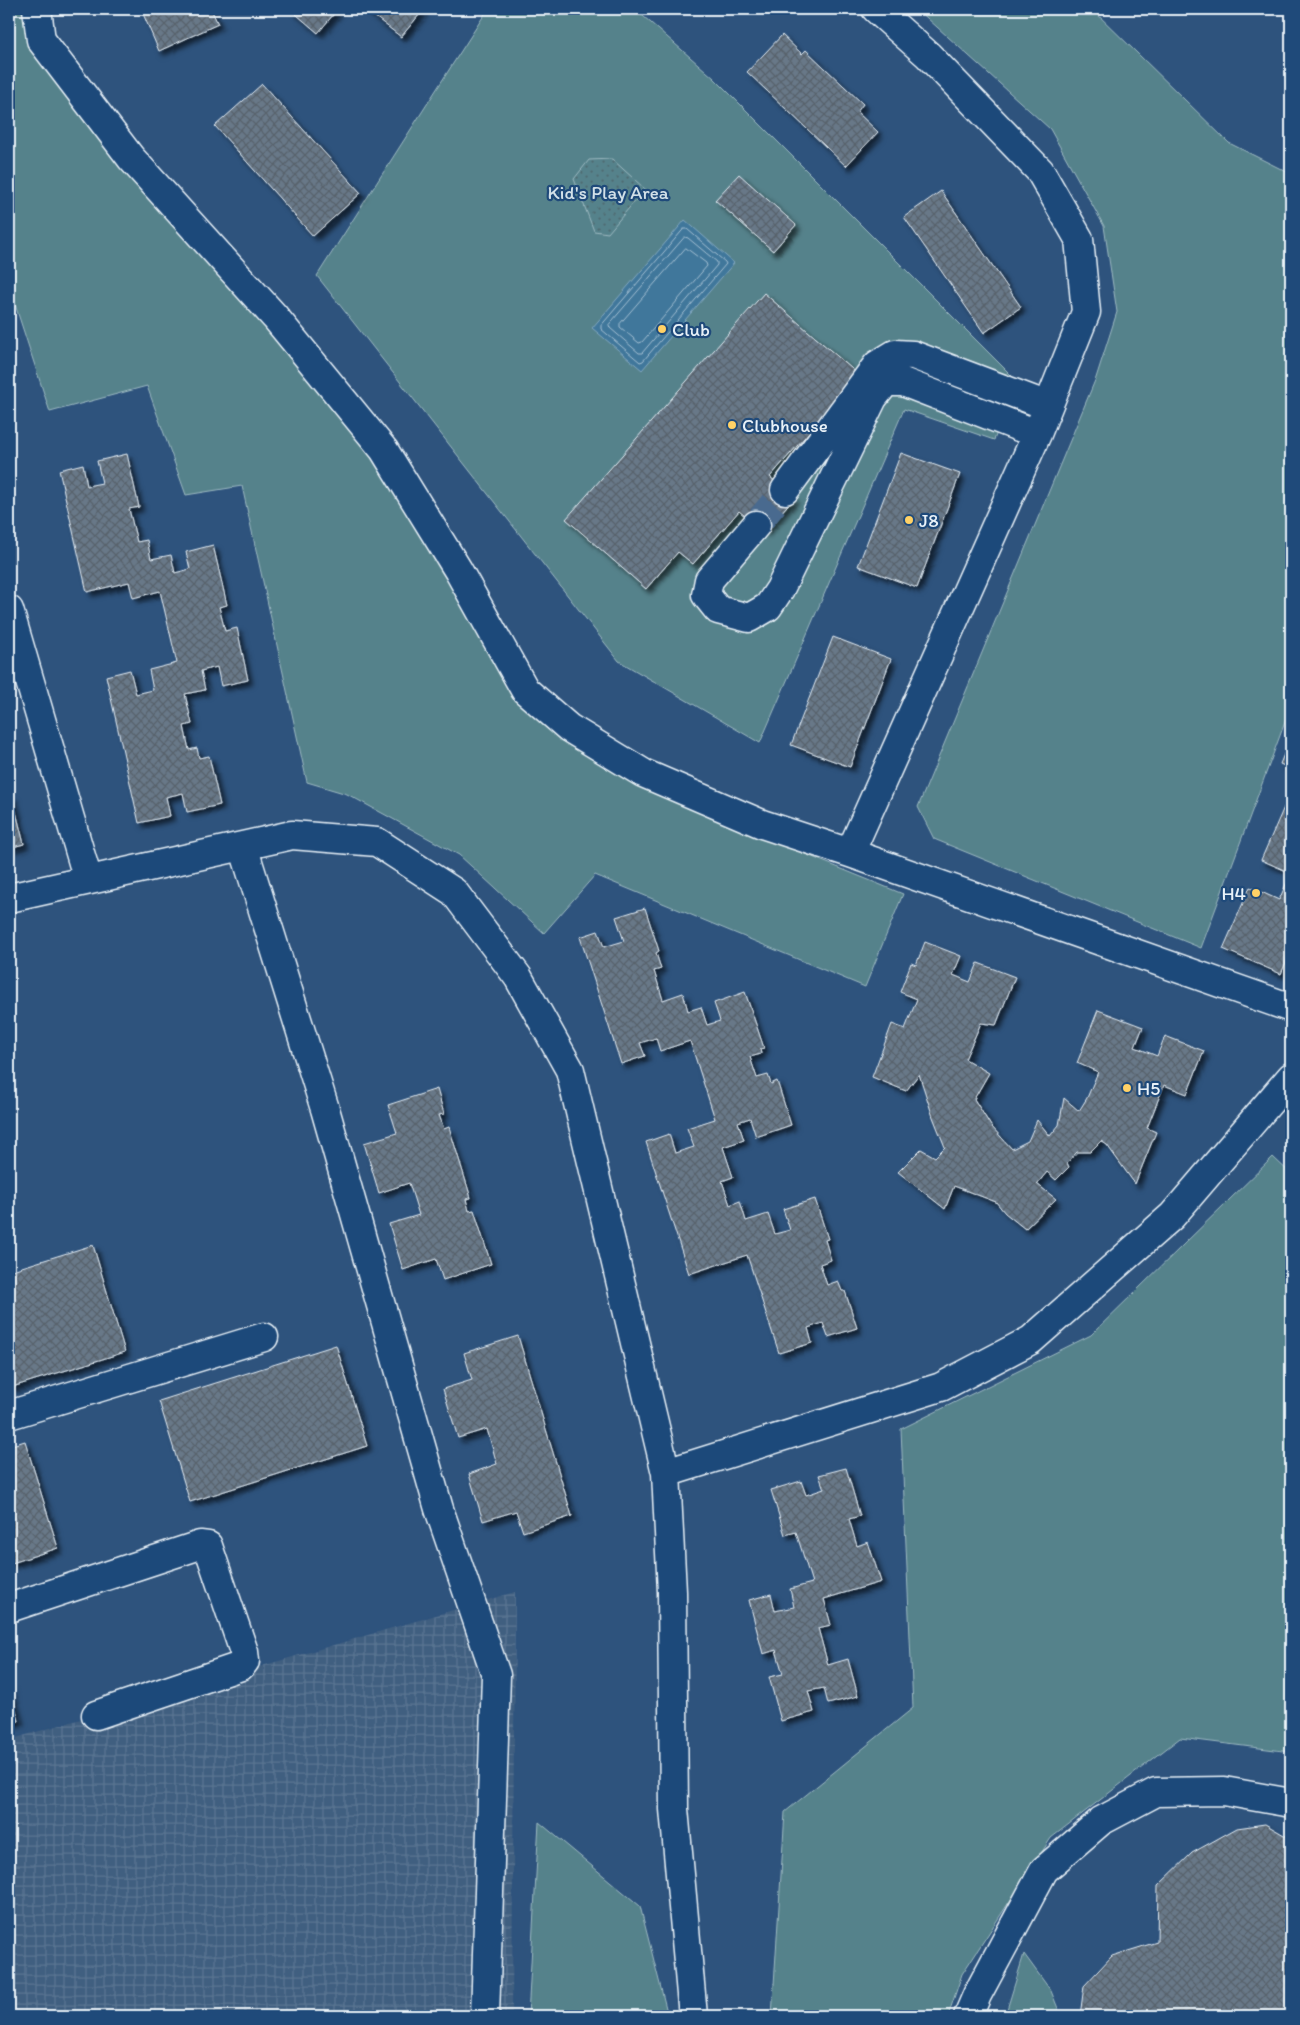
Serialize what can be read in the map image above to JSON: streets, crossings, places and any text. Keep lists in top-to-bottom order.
{
  "parks": ["Kid's Play Area"],
  "places": [
    "Club",
    "Clubhouse",
    "J8",
    "H4",
    "H5"
  ]
}
